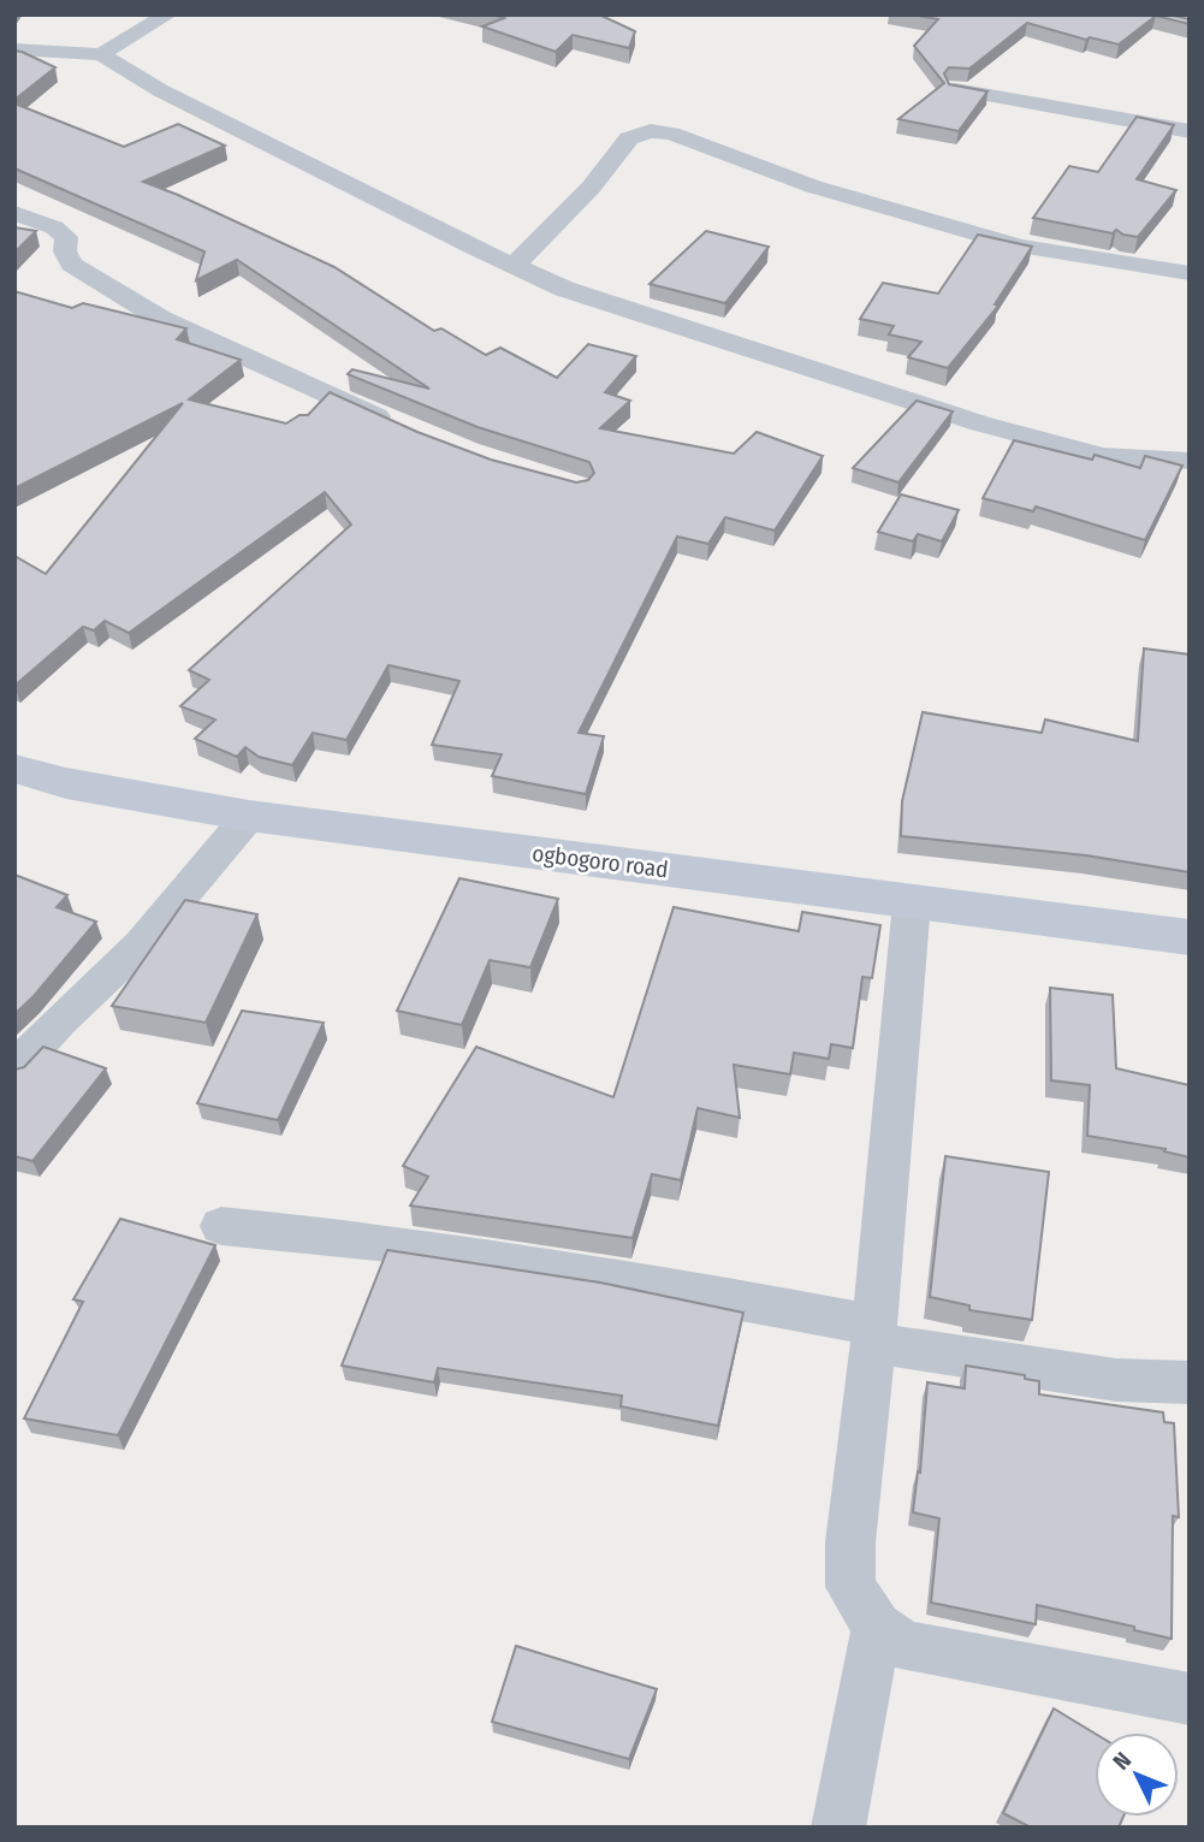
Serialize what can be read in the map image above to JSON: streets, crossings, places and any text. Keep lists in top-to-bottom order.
{
  "streets": {
    "street": ["ogbogoro road"]
  },
  "north": "top left"
}
